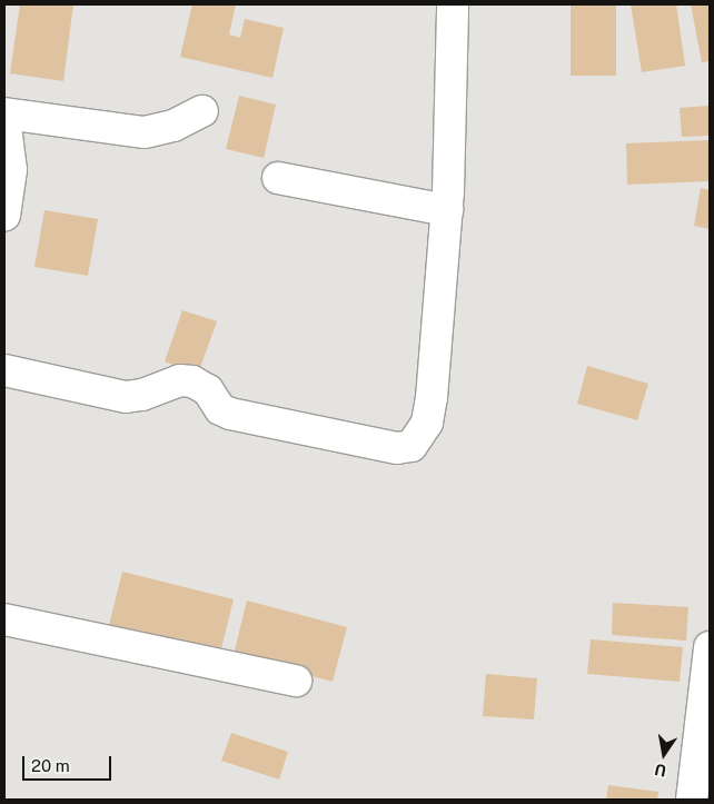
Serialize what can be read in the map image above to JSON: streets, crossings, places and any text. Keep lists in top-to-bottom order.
{
  "scale_bar": "20 m",
  "north": "bottom"
}
